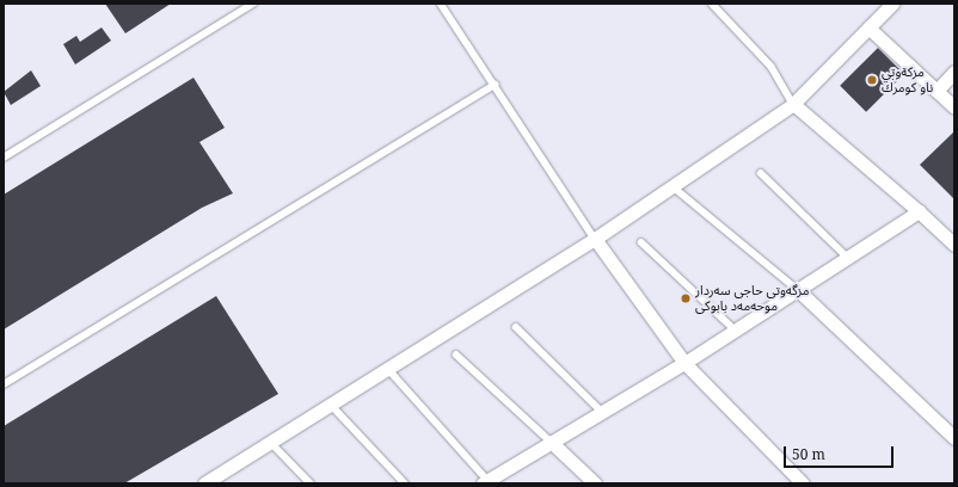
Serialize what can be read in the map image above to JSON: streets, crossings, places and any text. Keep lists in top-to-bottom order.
{
  "places": ["مزكةوتي ناو كومرك", "مزگەوتی حاجی سەردار موحەمەد بابوکی"],
  "scale_bar": "50 m"
}
